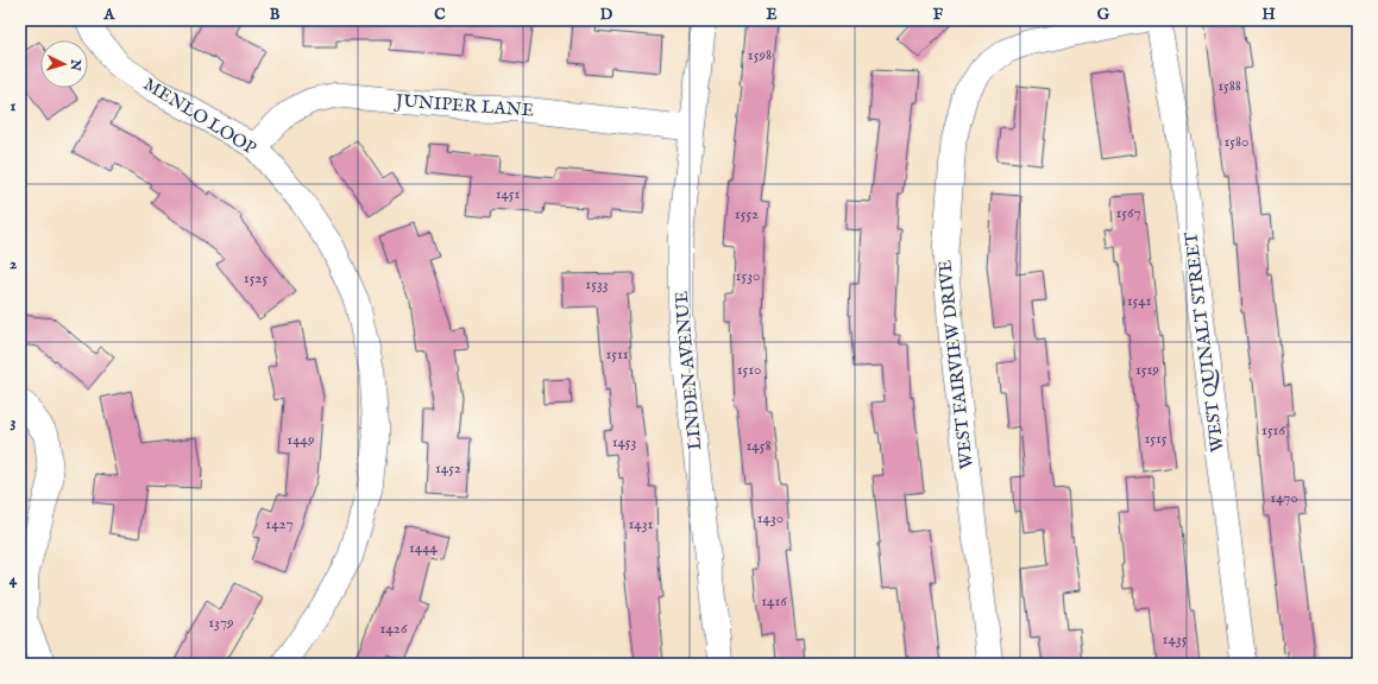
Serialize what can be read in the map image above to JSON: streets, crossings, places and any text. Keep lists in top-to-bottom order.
{
  "streets": {
    "street": [
      "JUNIPER LANE",
      "MENLO LOOP",
      "WEST QUINALT STREET",
      "WEST FAIRVIEW DRIVE",
      "LINDEN AVENUE"
    ]
  },
  "crossings": [
    ["JUNIPER LANE", "MENLO LOOP"],
    ["JUNIPER LANE", "LINDEN AVENUE"]
  ],
  "house_numbers": [
    "1598",
    "1588",
    "1580",
    "1451",
    "1567",
    "1552",
    "1530",
    "1525",
    "1533",
    "1541",
    "1511",
    "1510",
    "1519",
    "1516",
    "1515",
    "1449",
    "1453",
    "1458",
    "1452",
    "1470",
    "1430",
    "1427",
    "1431",
    "1444",
    "1416",
    "1379",
    "1426",
    "1435"
  ],
  "north": "right",
  "grid": {
    "columns": [
      "A",
      "B",
      "C",
      "D",
      "E",
      "F",
      "G",
      "H"
    ],
    "rows": [
      "1",
      "2",
      "3",
      "4"
    ]
  }
}
